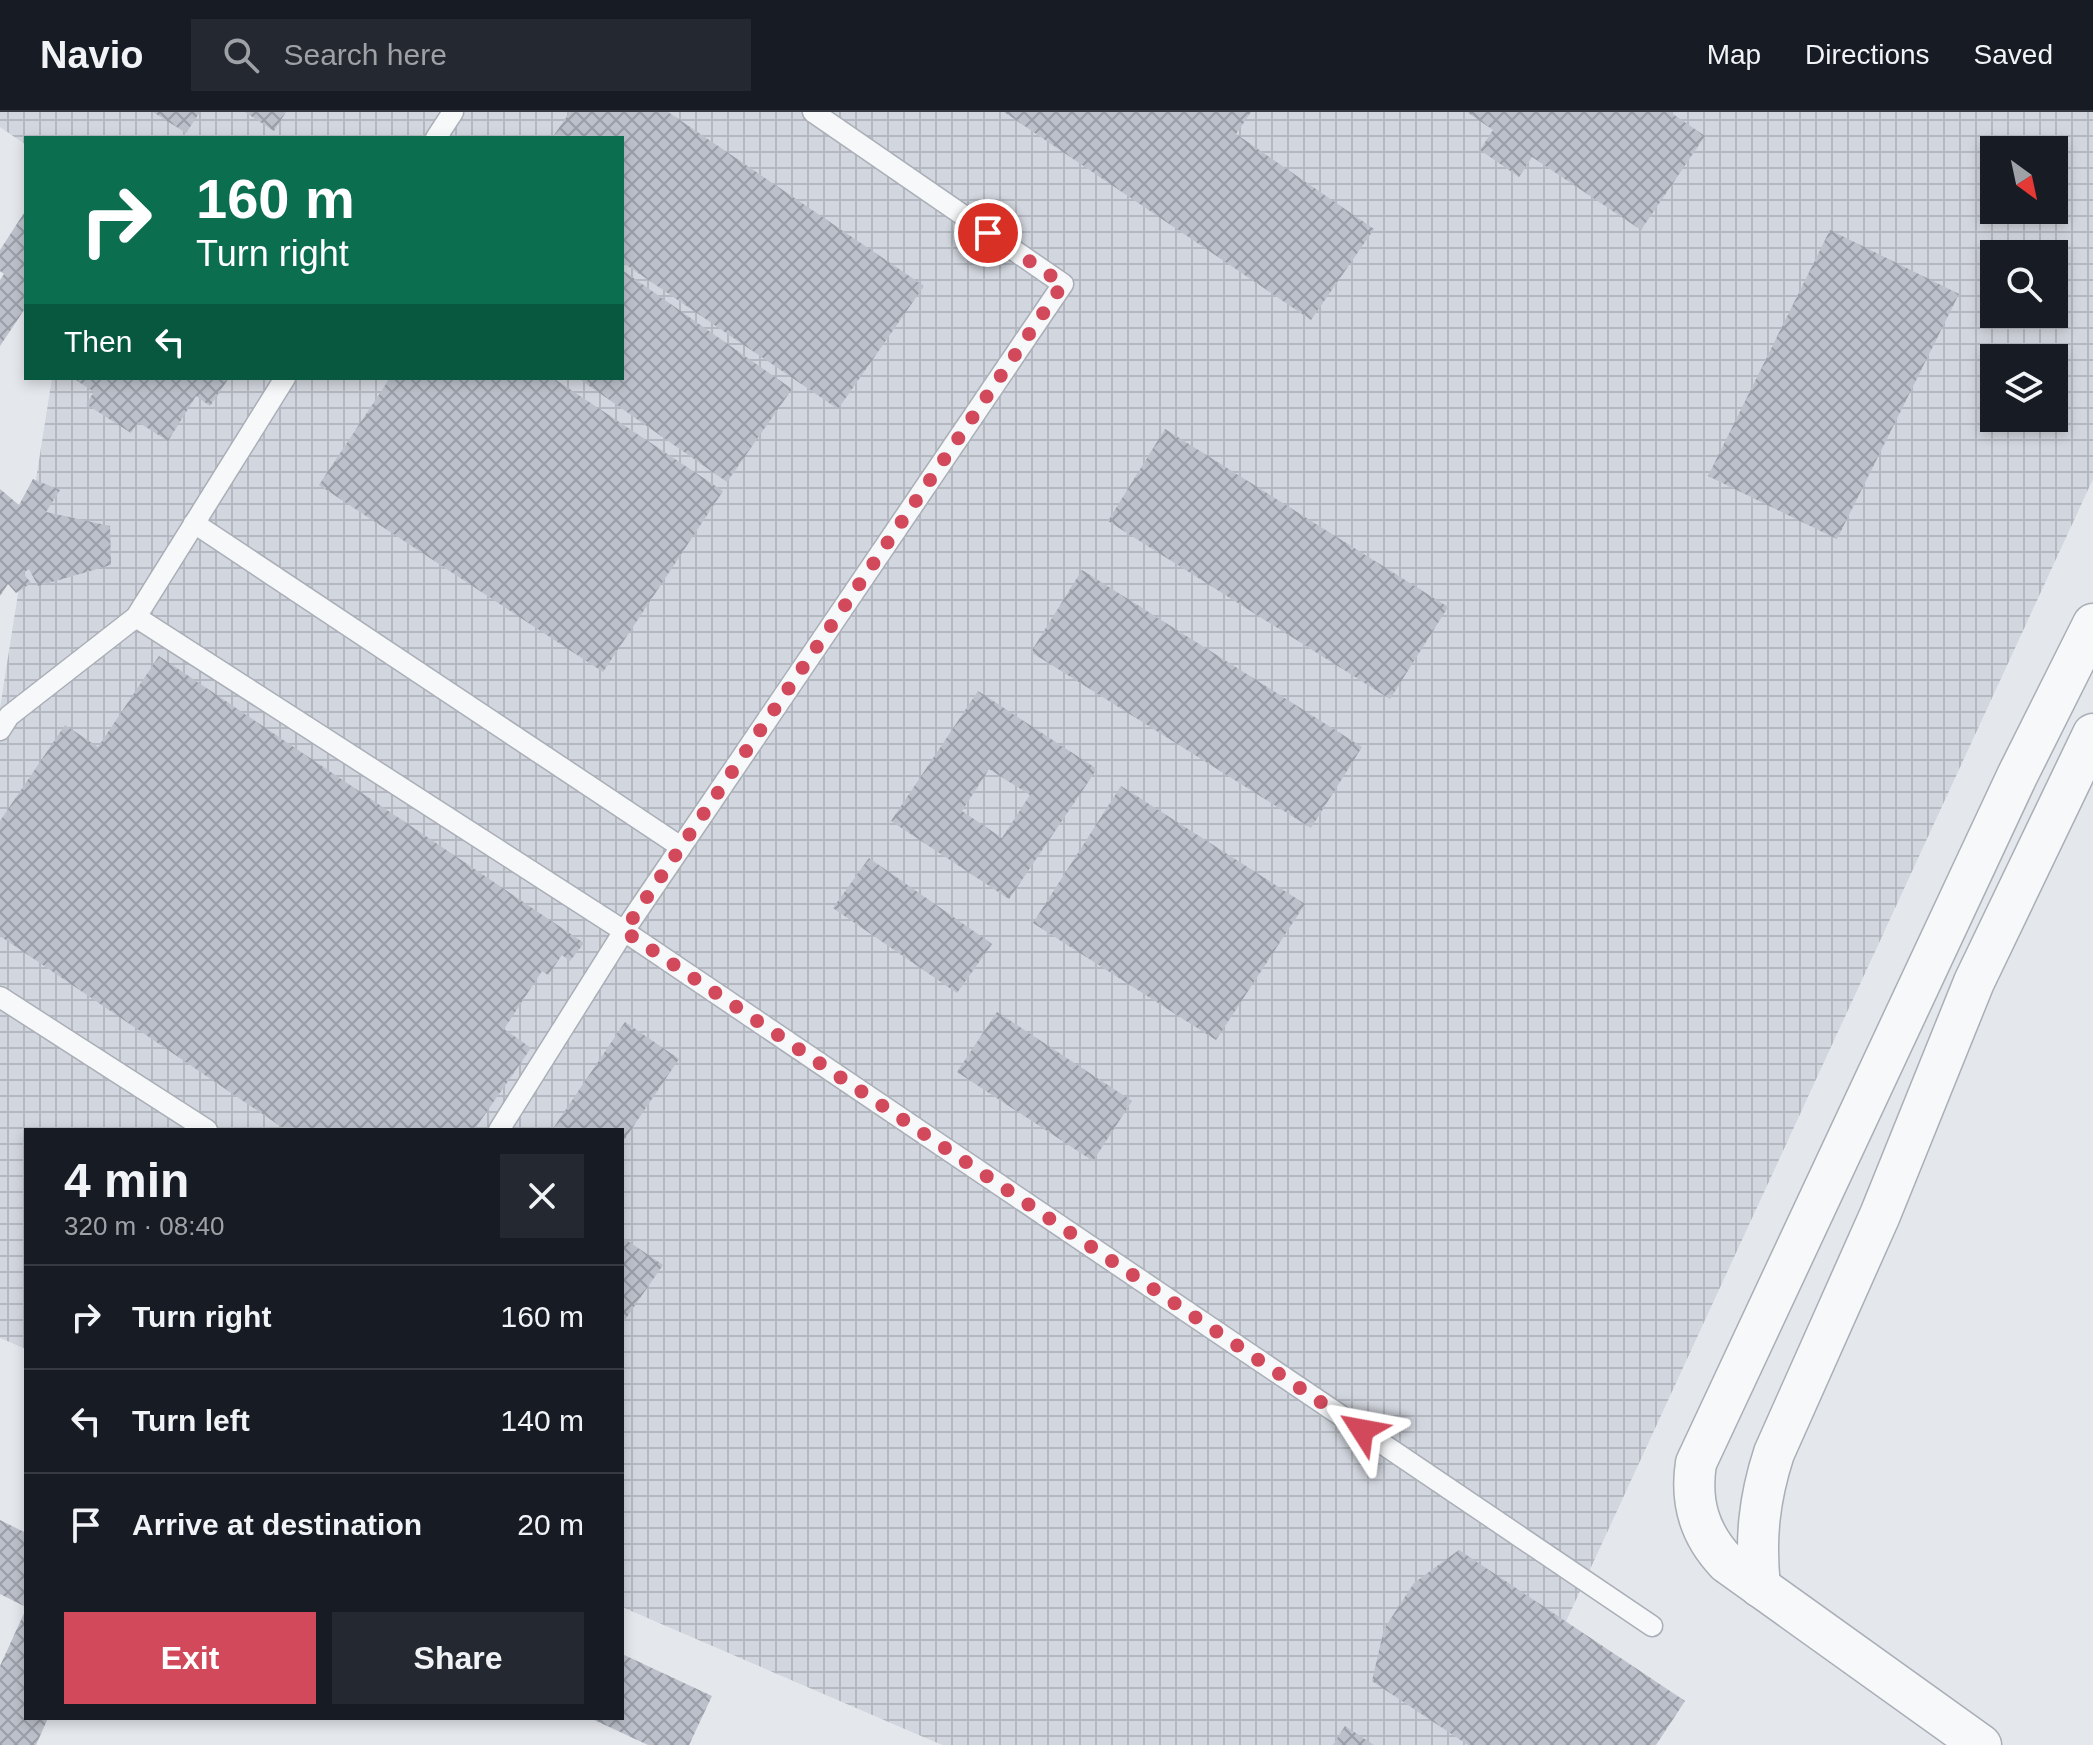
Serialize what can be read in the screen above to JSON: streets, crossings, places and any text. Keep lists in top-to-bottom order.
{
  "north": "bottom right",
  "page": {
    "header": "Navio",
    "search": "Search here",
    "nav": ["Map", "Directions", "Saved"],
    "turn": ["160 m", "Turn right"],
    "then": "Then",
    "heading": ["4 min", "320 m · 08:40"],
    "list": [
      {
        "name": "Turn right",
        "value": "160 m"
      },
      {
        "name": "Turn left",
        "value": "140 m"
      },
      {
        "name": "Arrive at destination",
        "value": "20 m"
      }
    ],
    "buttons": ["Exit", "Share"]
  }
}
